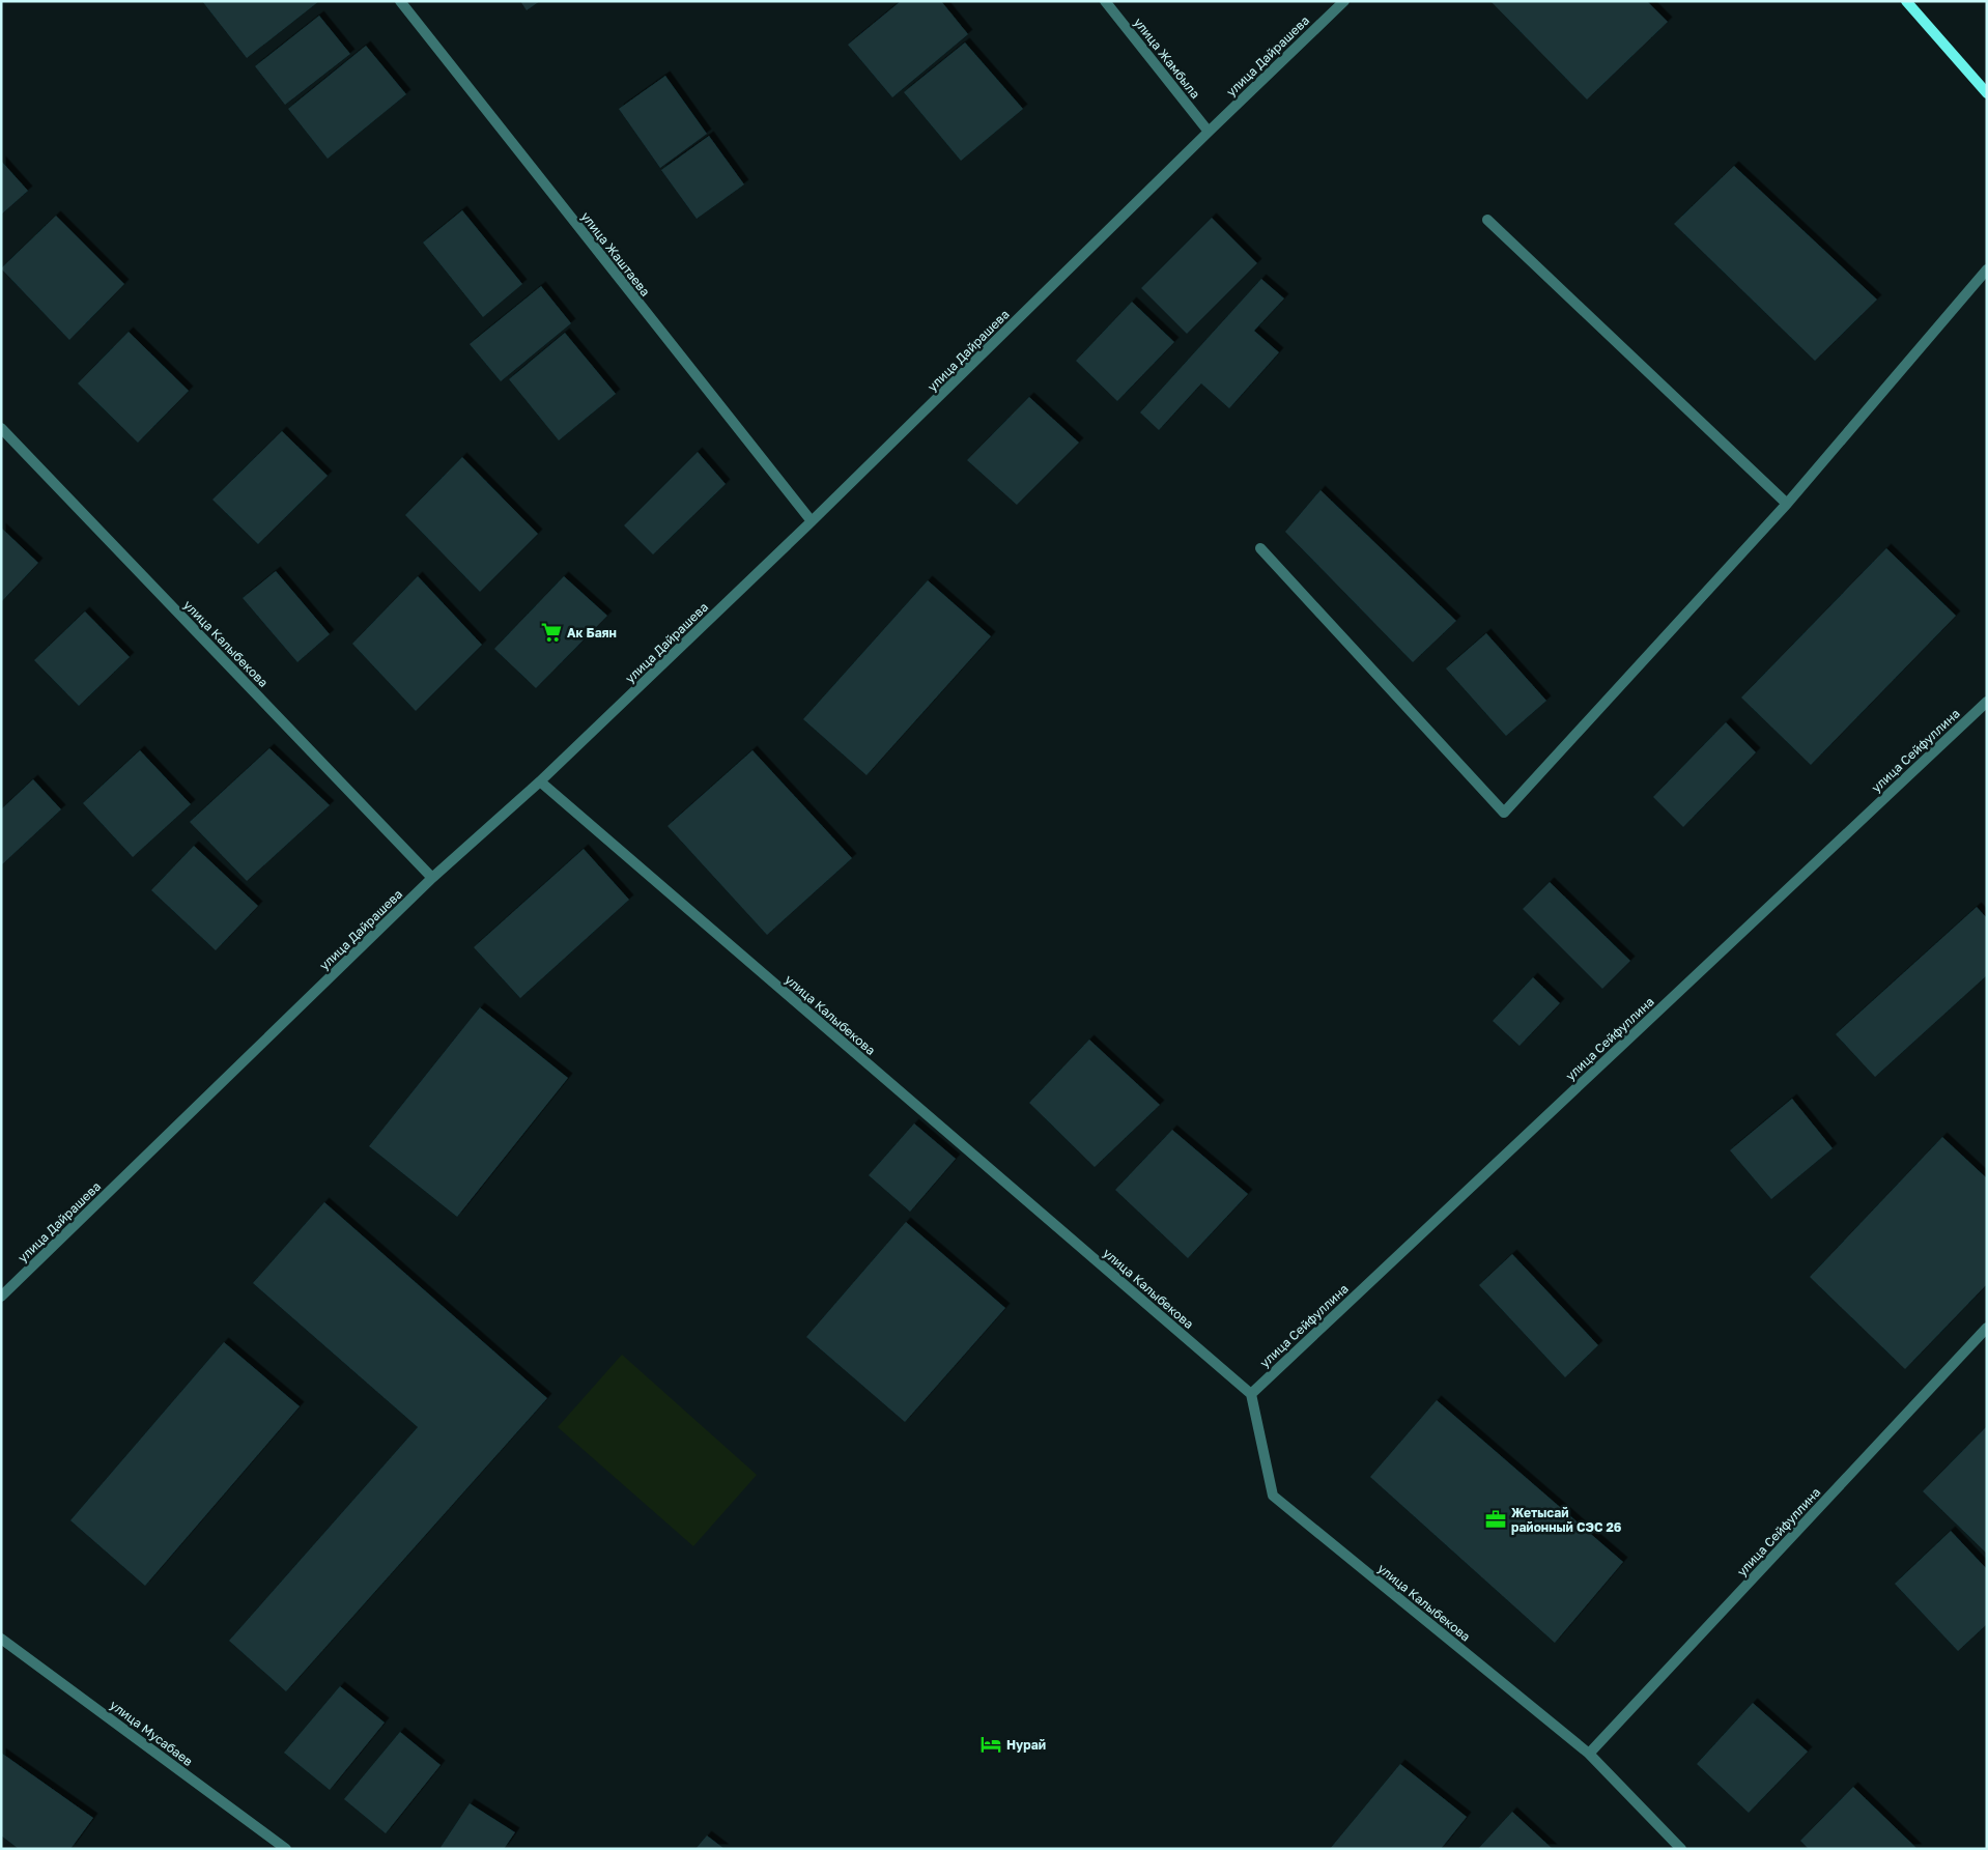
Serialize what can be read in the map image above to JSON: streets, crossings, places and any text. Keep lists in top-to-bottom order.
{
  "streets": {
    "street": [
      "улица Дайрашева",
      "улица Жамбыла",
      "улица Жаштаева",
      "улица Калыбекова",
      "улица Сейфуллина",
      "улица Мусабаев"
    ]
  },
  "crossings": [
    ["улица Дайрашева", "улица Жамбыла"],
    ["улица Дайрашева", "улица Жаштаева"],
    ["улица Дайрашева", "улица Калыбекова"],
    ["улица Калыбекова", "улица Сейфуллина"]
  ],
  "places": {
    "supermarket": ["Ак Баян"],
    "office": ["Жетысай районный СЭС 26"],
    "hotel": ["Нурай"]
  }
}
